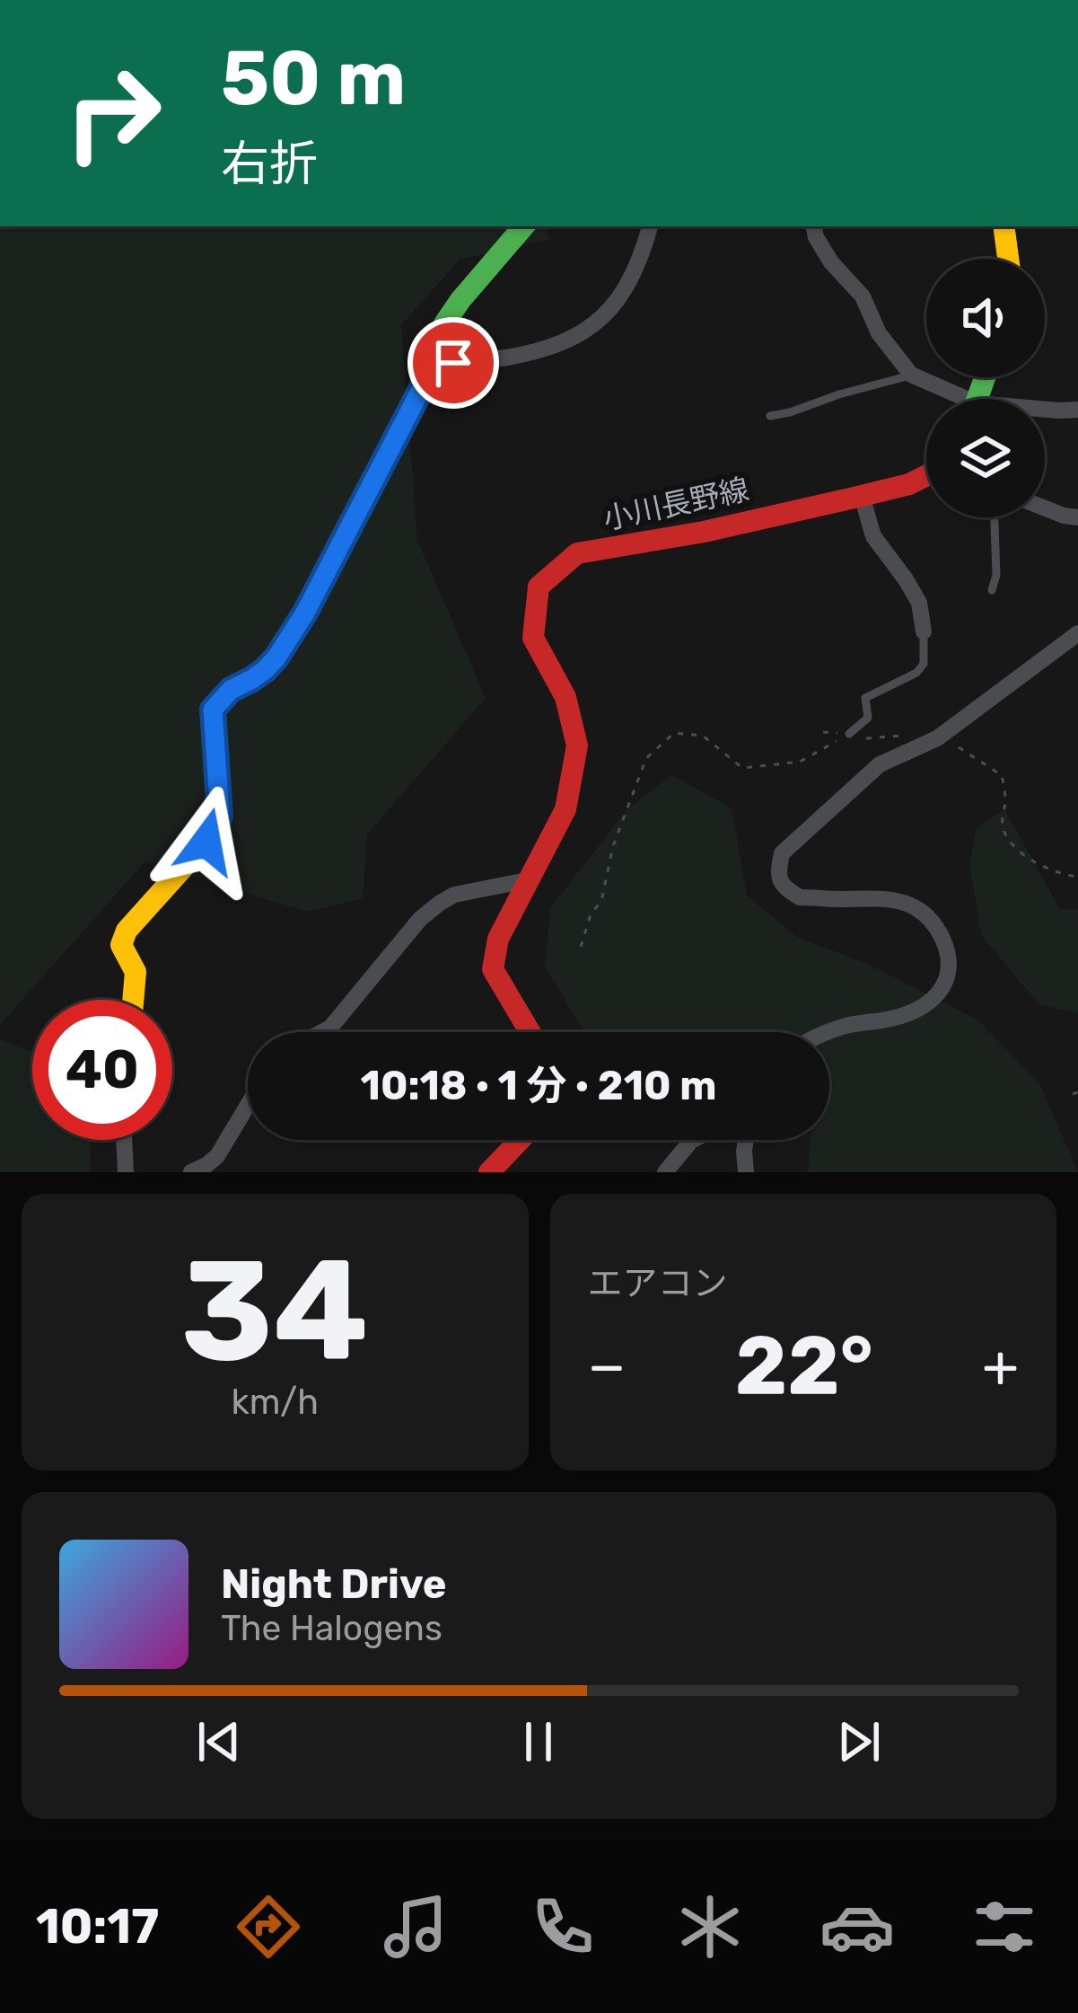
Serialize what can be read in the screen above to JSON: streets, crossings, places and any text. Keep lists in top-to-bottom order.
{
  "streets": {
    "main road": ["小川長野線"]
  },
  "page": {
    "turn": ["50 m", "右折"],
    "limit": "40",
    "trip": "10:18 · 1 分 · 210 m",
    "tile": [
      ["34", "km/h"],
      "エアコン"
    ],
    "heat": ["−", "22°", "+"],
    "song": ["Night Drive", "The Halogens"],
    "tabs": "10:17"
  }
}
